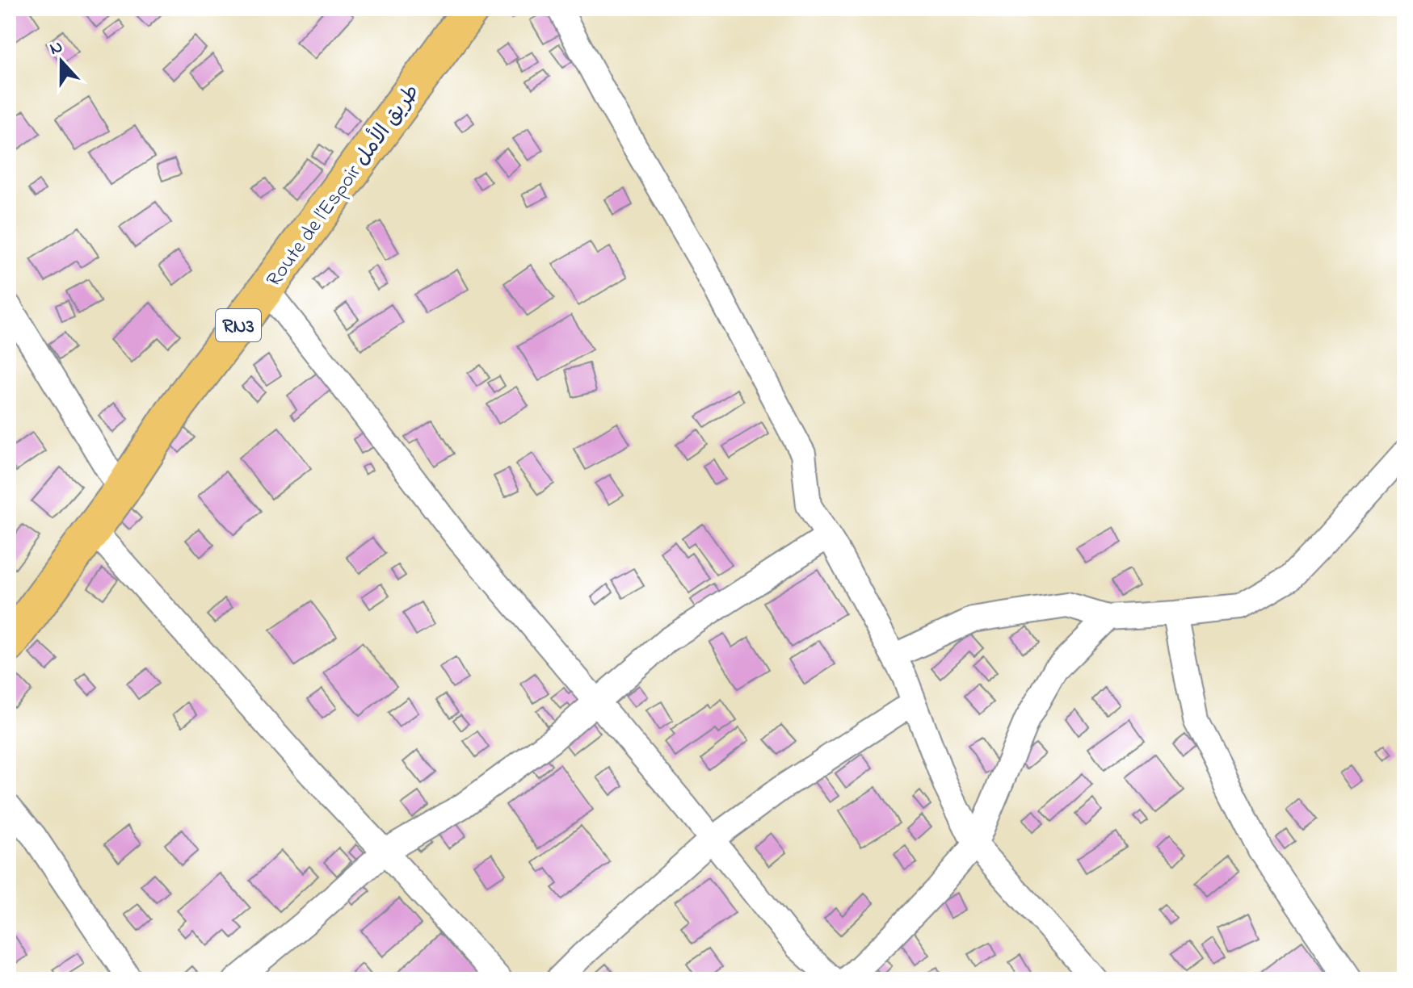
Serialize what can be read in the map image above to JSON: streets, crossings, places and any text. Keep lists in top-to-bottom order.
{
  "streets": {
    "highway": ["Route de l’Espoir طريق الأمل", "RN3"]
  },
  "north": "top"
}
